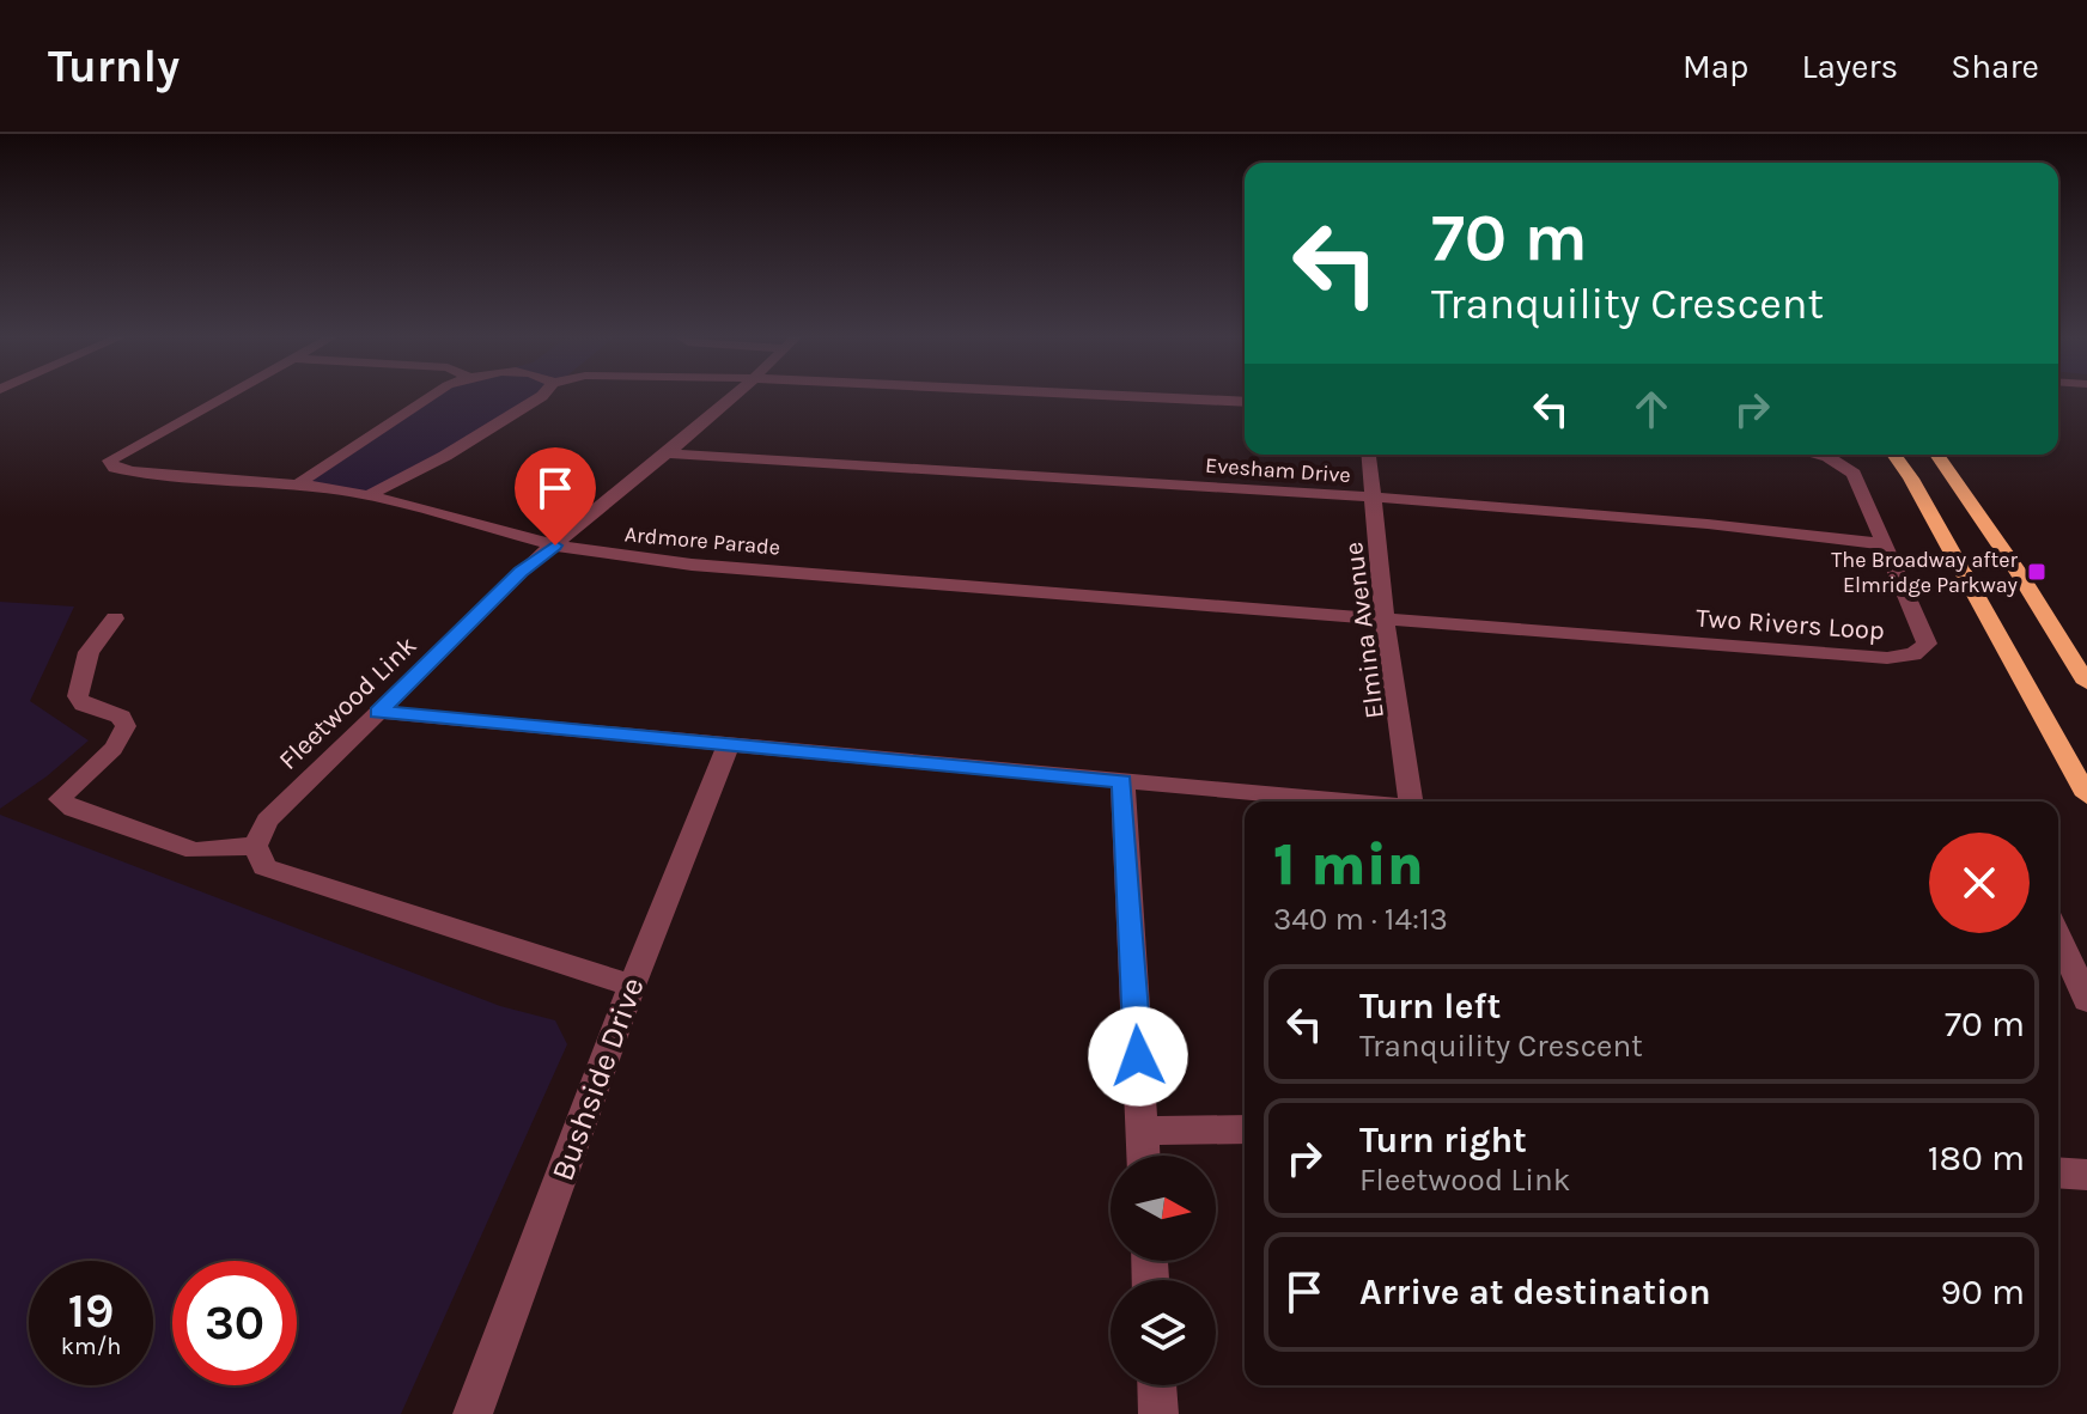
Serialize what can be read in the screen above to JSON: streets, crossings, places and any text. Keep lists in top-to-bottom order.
{
  "streets": {
    "street": [
      "Evesham Drive",
      "Ardmore Parade",
      "Two Rivers Loop",
      "Elmina Avenue",
      "Fleetwood Link",
      "Bushside Drive"
    ]
  },
  "crossings": [
    ["Evesham Drive", "Two Rivers Loop"],
    ["Evesham Drive", "Elmina Avenue"],
    ["Evesham Drive", "Fleetwood Link"],
    ["Ardmore Parade", "Two Rivers Loop"],
    ["Ardmore Parade", "Elmina Avenue"],
    ["Ardmore Parade", "Fleetwood Link"],
    ["Two Rivers Loop", "Elmina Avenue"]
  ],
  "places": {
    "transit": ["The Broadway after Elmridge Parkway"]
  },
  "north": "right",
  "page": {
    "header": "Turnly",
    "nav": ["Map", "Layers", "Share"],
    "turn": ["70 m", "Tranquility Crescent"],
    "heading": ["1 min", "340 m · 14:13"],
    "list": [
      {
        "name": "Turn left",
        "note": "Tranquility Crescent",
        "value": "70 m"
      },
      {
        "name": "Turn right",
        "note": "Fleetwood Link",
        "value": "180 m"
      },
      {
        "name": "Arrive at destination",
        "value": "90 m"
      }
    ],
    "speed": "19 km/h",
    "limit": "30"
  }
}
